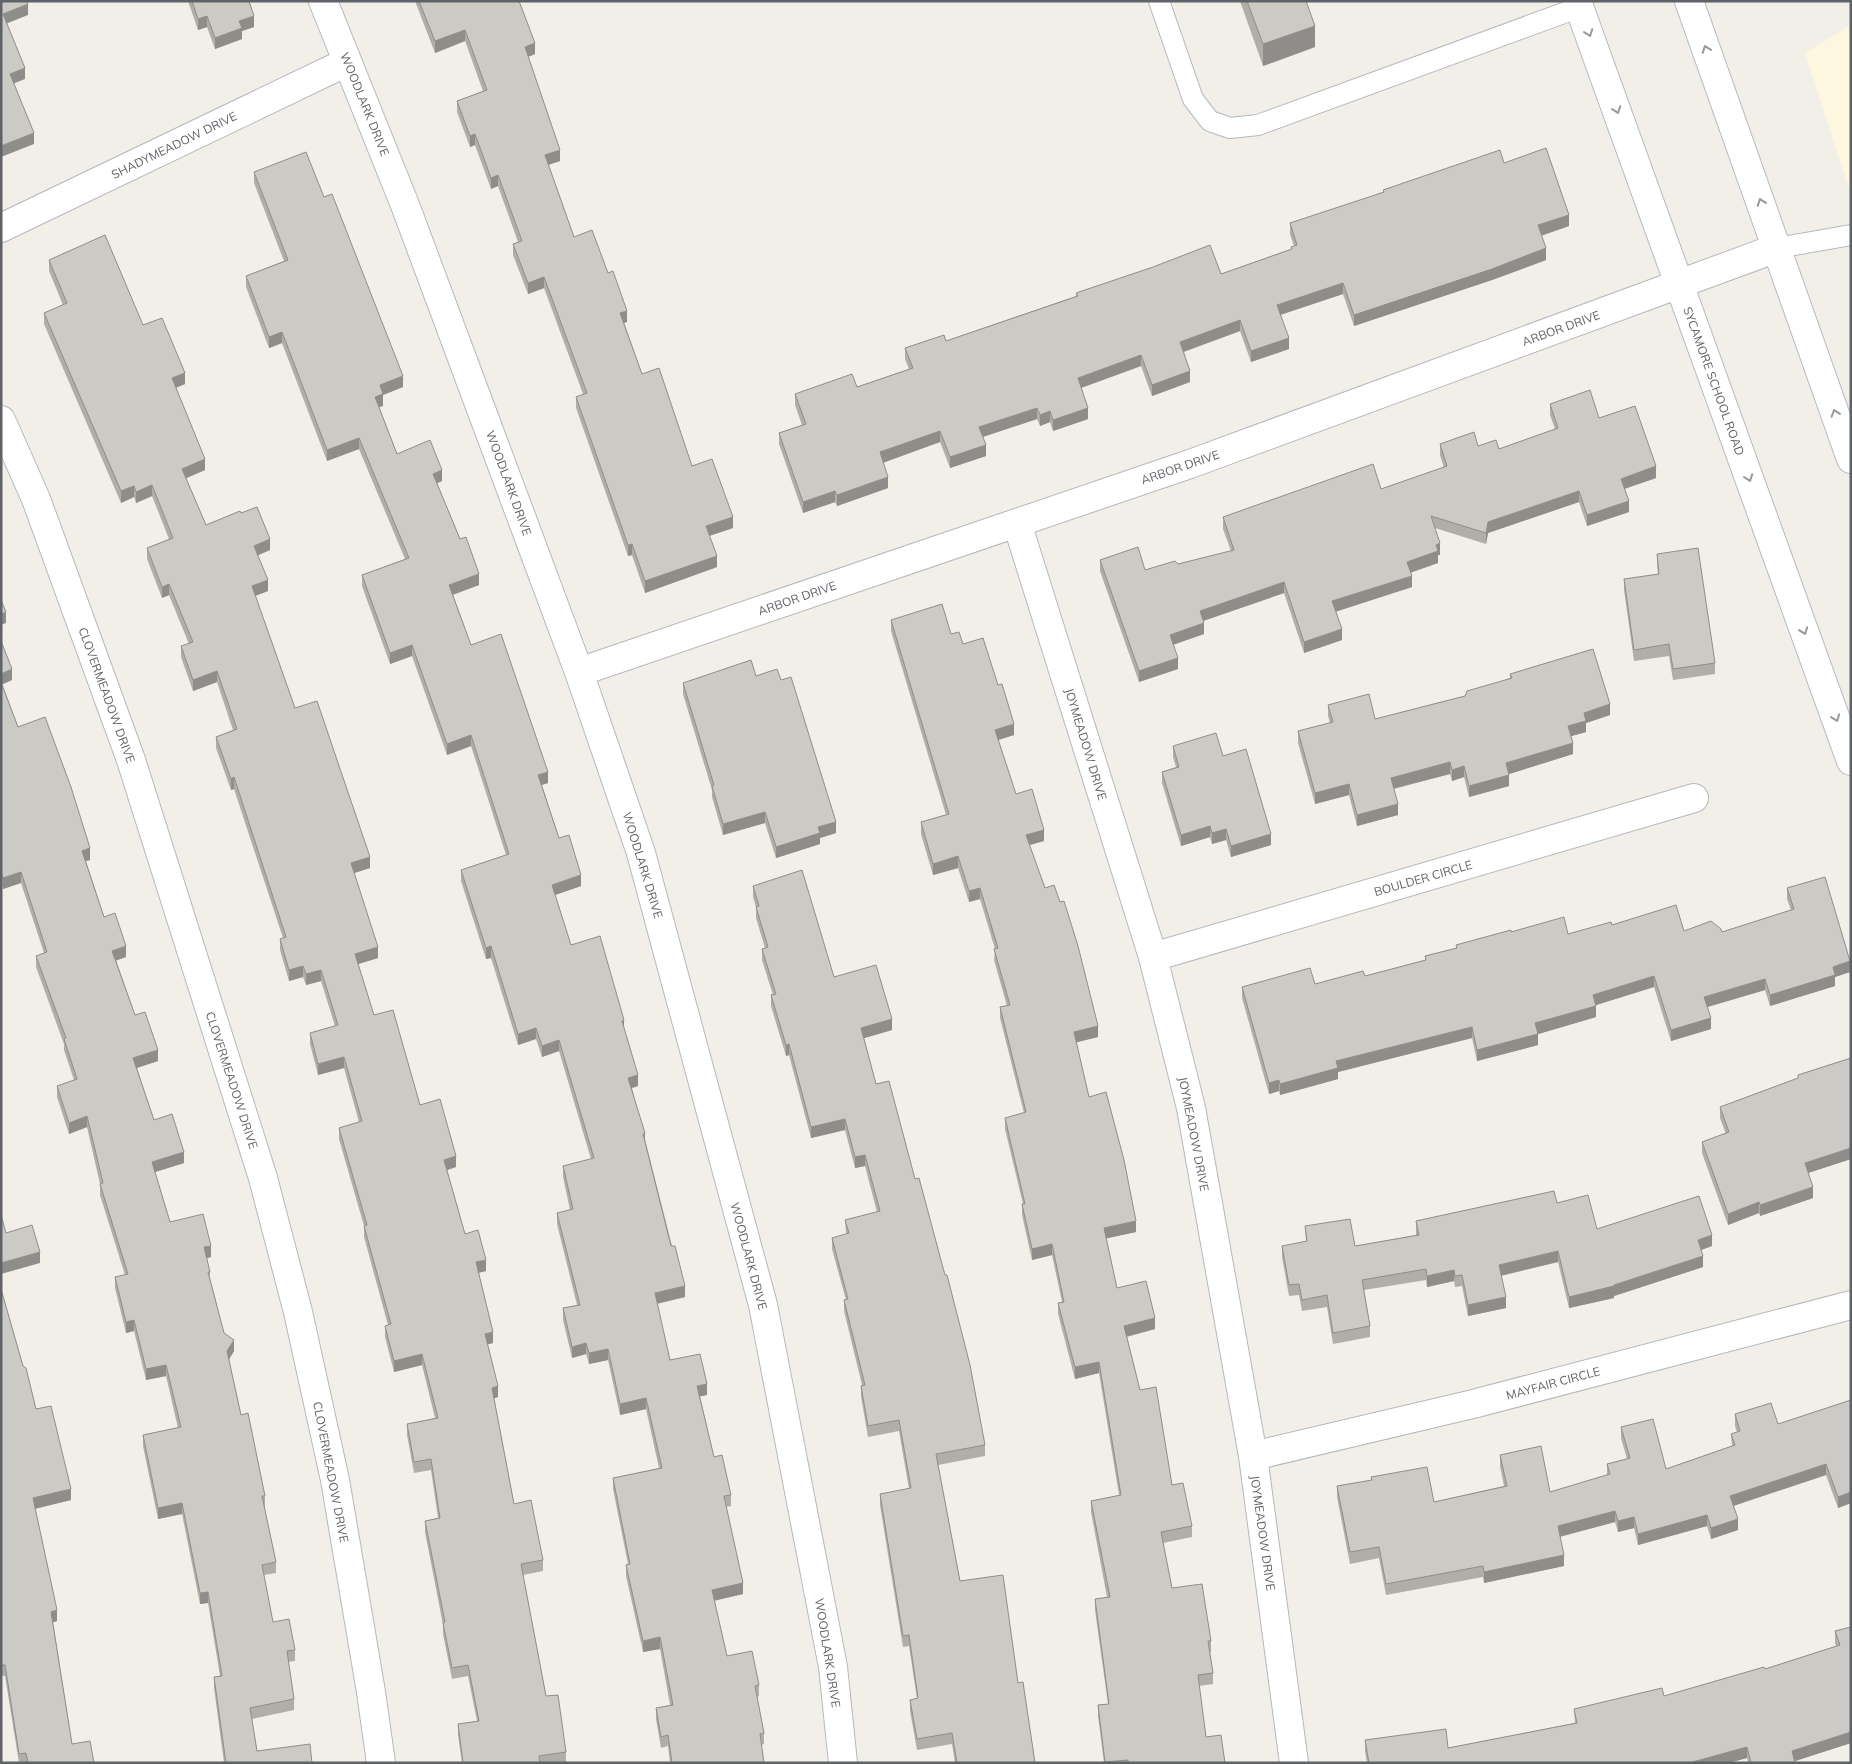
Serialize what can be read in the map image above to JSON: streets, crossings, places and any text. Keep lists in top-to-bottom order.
{
  "streets": {
    "street": [
      "WOODLARK DRIVE",
      "SHADYMEADOW DRIVE",
      "ARBOR DRIVE",
      "SYCAMORE SCHOOL ROAD",
      "CLOVERMEADOW DRIVE",
      "JOYMEADOW DRIVE",
      "BOULDER CIRCLE",
      "MAYFAIR CIRCLE"
    ]
  },
  "crossings": [
    ["WOODLARK DRIVE", "SHADYMEADOW DRIVE"],
    ["WOODLARK DRIVE", "ARBOR DRIVE"],
    ["ARBOR DRIVE", "SYCAMORE SCHOOL ROAD"],
    ["ARBOR DRIVE", "JOYMEADOW DRIVE"],
    ["JOYMEADOW DRIVE", "BOULDER CIRCLE"],
    ["JOYMEADOW DRIVE", "MAYFAIR CIRCLE"]
  ]
}
